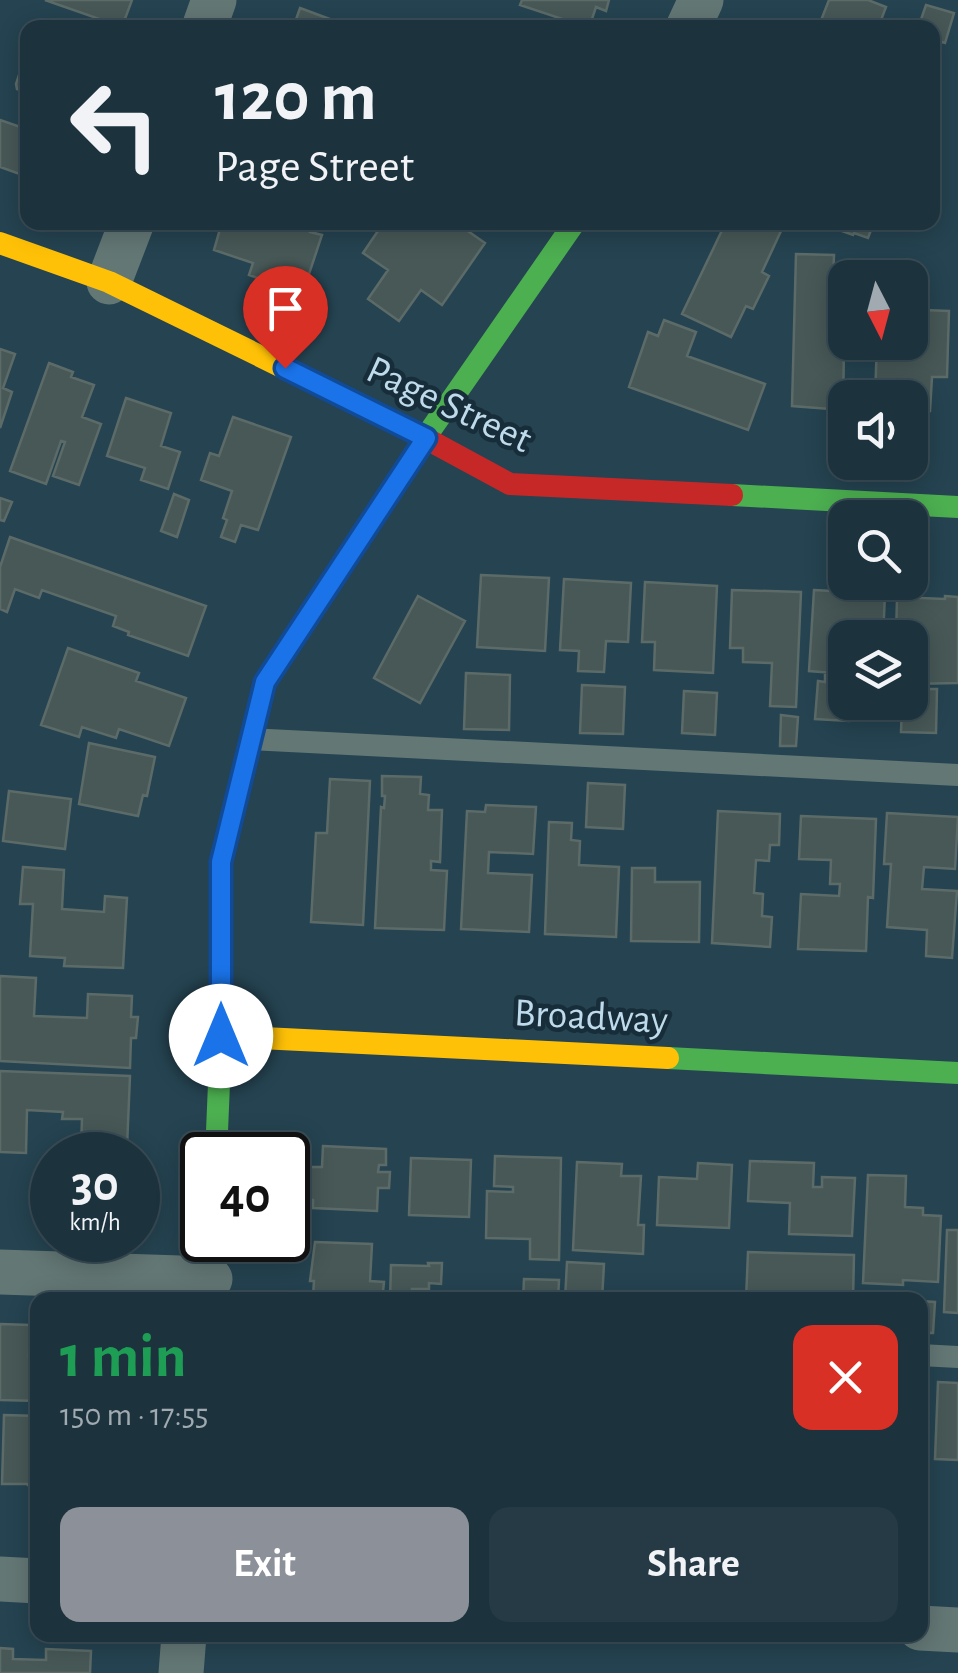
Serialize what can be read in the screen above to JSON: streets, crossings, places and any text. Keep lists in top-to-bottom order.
{
  "streets": {
    "street": ["Page Street", "Broadway"]
  },
  "north": "bottom",
  "page": {
    "turn": ["120 m", "Page Street"],
    "speed": "30 km/h",
    "limit": "40",
    "heading": ["1 min", "150 m · 17:55"],
    "buttons": ["Exit", "Share"]
  }
}
